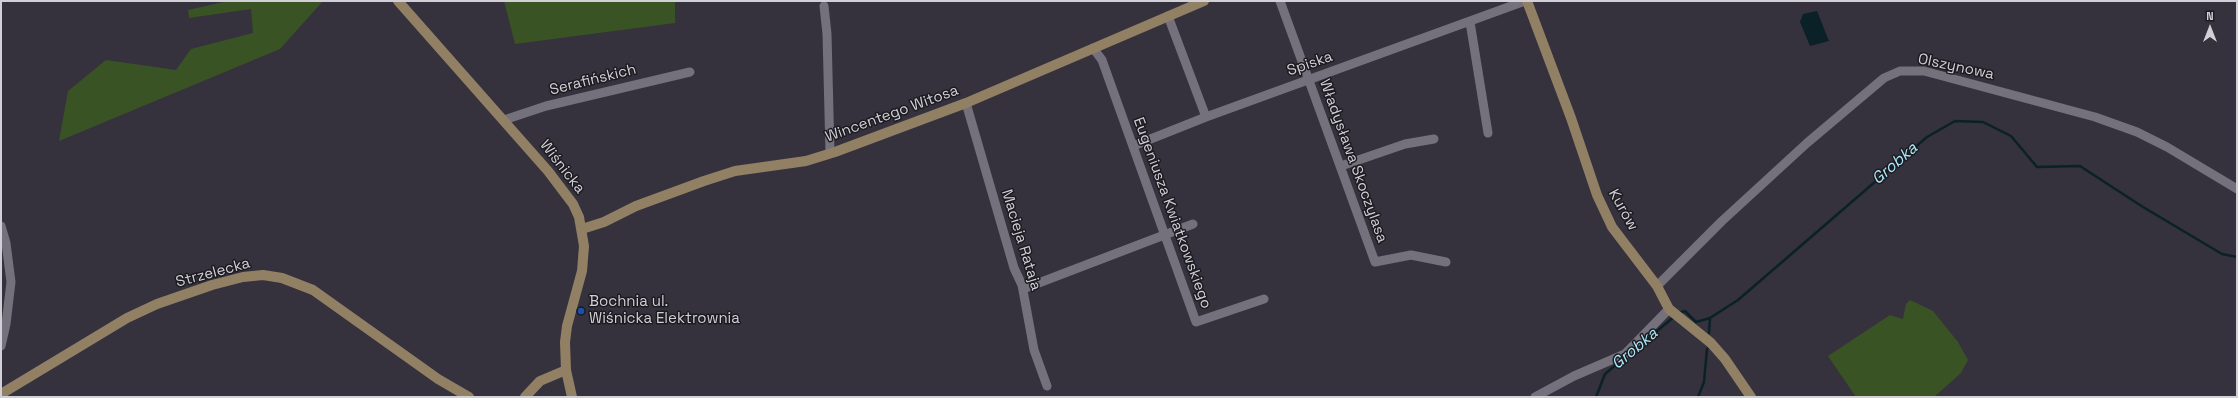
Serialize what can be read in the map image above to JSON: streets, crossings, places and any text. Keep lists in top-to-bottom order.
{
  "streets": {
    "street": [
      "Spiska",
      "Olszynowa",
      "Serafińskich",
      "Wincentego Witosa",
      "Władysława Skoczylasa",
      "Wiśnicka",
      "Kurów",
      "Eugeniusza Kwiatkowskiego",
      "Macieja Rataja",
      "Strzelecka"
    ]
  },
  "crossings": [
    ["Spiska", "Władysława Skoczylasa"],
    ["Spiska", "Kurów"],
    ["Spiska", "Eugeniusza Kwiatkowskiego"],
    ["Olszynowa", "Kurów"],
    ["Serafińskich", "Wiśnicka"],
    ["Wincentego Witosa", "Wiśnicka"],
    ["Wincentego Witosa", "Eugeniusza Kwiatkowskiego"],
    ["Wincentego Witosa", "Macieja Rataja"]
  ],
  "water": ["Grobka"],
  "places": ["Bochnia ul. Wiśnicka Elektrownia"],
  "north": "top"
}
